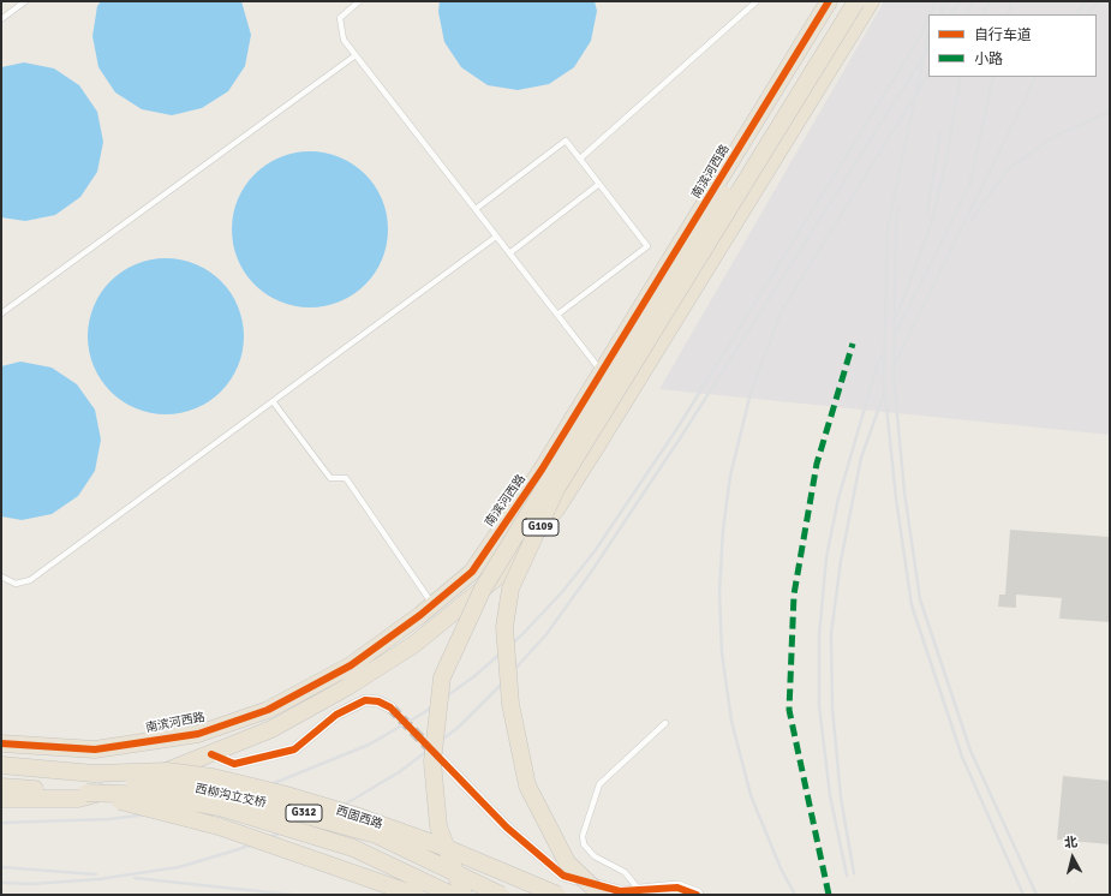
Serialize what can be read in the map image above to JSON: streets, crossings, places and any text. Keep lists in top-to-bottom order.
{
  "streets": {
    "highway": [
      "南滨河西路",
      "G109",
      "西柳沟立交桥",
      "G312",
      "西固西路"
    ]
  },
  "crossings": [
    ["西柳沟立交桥", "西固西路"]
  ],
  "legend": ["自行车道", "小路"],
  "north": "top"
}
